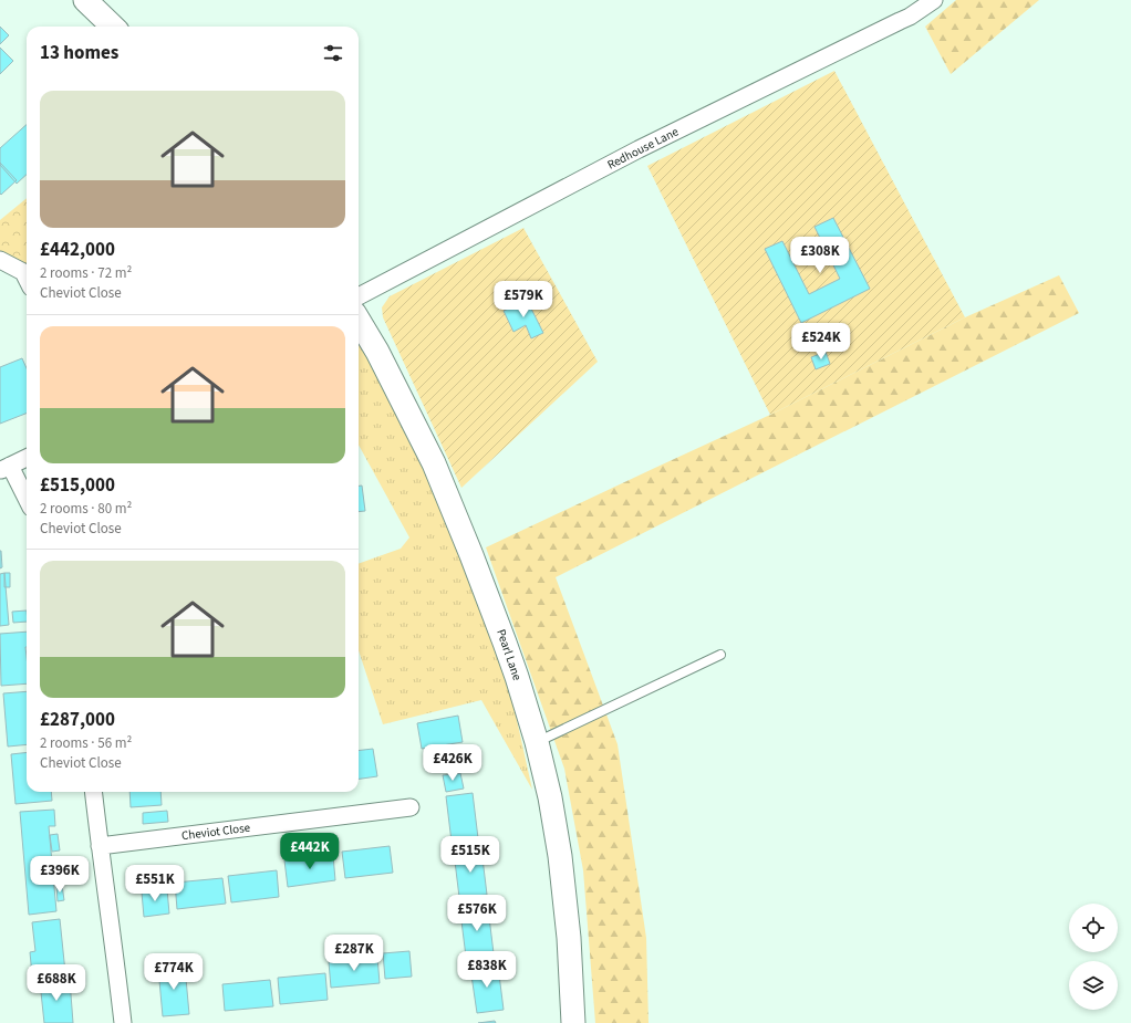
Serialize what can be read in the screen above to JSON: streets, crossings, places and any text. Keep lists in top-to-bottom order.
{
  "streets": {
    "main road": ["Pearl Lane"],
    "street": ["Redhouse Lane", "Cheviot Close"]
  },
  "page": {
    "heading": "13 homes",
    "list": [
      {
        "name": "£442,000",
        "note": "2 rooms · 72 m² · Cheviot Close"
      },
      {
        "name": "£515,000",
        "note": "2 rooms · 80 m² · Cheviot Close"
      },
      {
        "name": "£287,000",
        "note": "2 rooms · 56 m² · Cheviot Close"
      }
    ],
    "price": [
      "£308K",
      "£579K",
      "£524K",
      "£426K",
      "£442K",
      "£515K",
      "£396K",
      "£551K",
      "£576K",
      "£287K",
      "£838K",
      "£774K",
      "£688K"
    ]
  }
}
